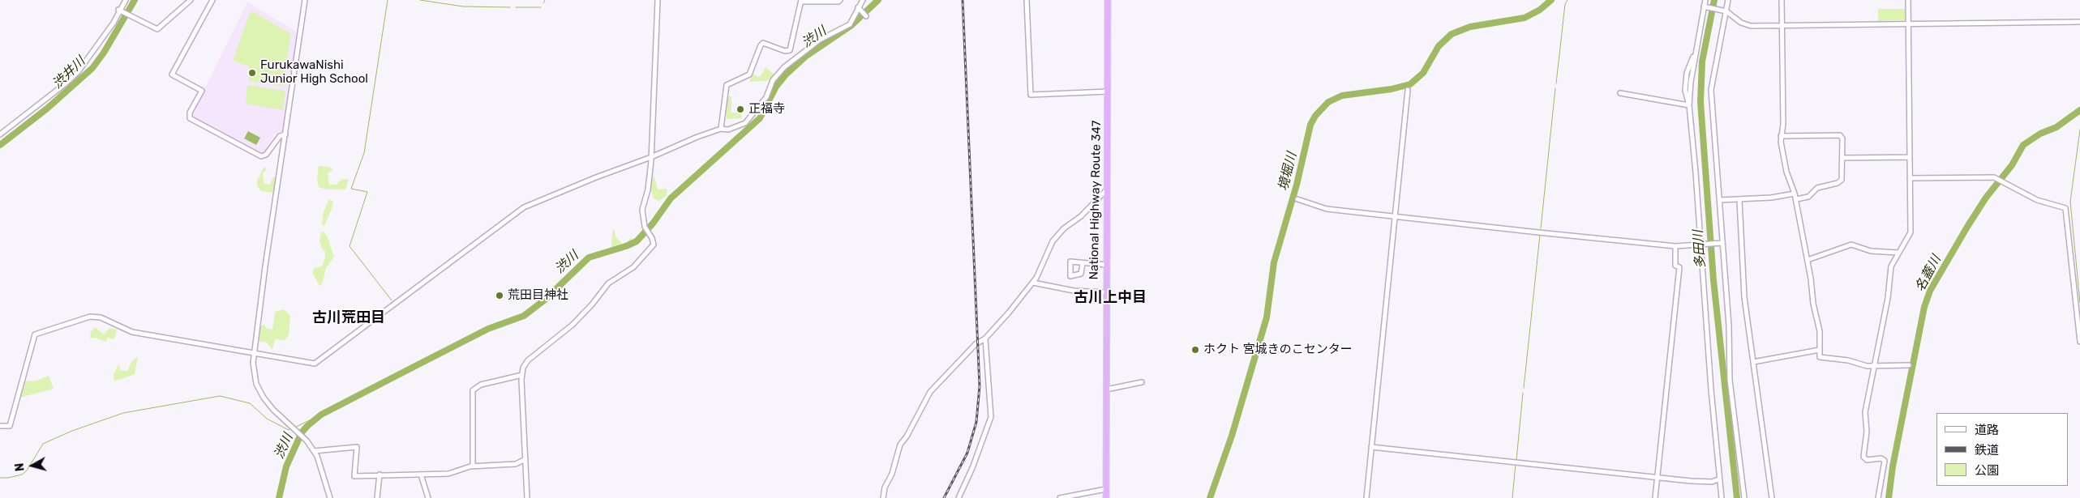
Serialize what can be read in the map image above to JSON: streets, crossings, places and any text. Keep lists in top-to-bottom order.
{
  "streets": {
    "highway": ["National Highway Route 347"]
  },
  "districts": ["古川上中目", "古川荒田目"],
  "water": [
    "渋川",
    "渋井川",
    "境堀川",
    "多田川",
    "名蓋川"
  ],
  "places": [
    "FurukawaNishi Junior High School",
    "正福寺",
    "荒田目神社",
    "ホクト 宮城きのこセンター"
  ],
  "legend": ["道路", "鉄道", "公園"],
  "north": "left"
}
